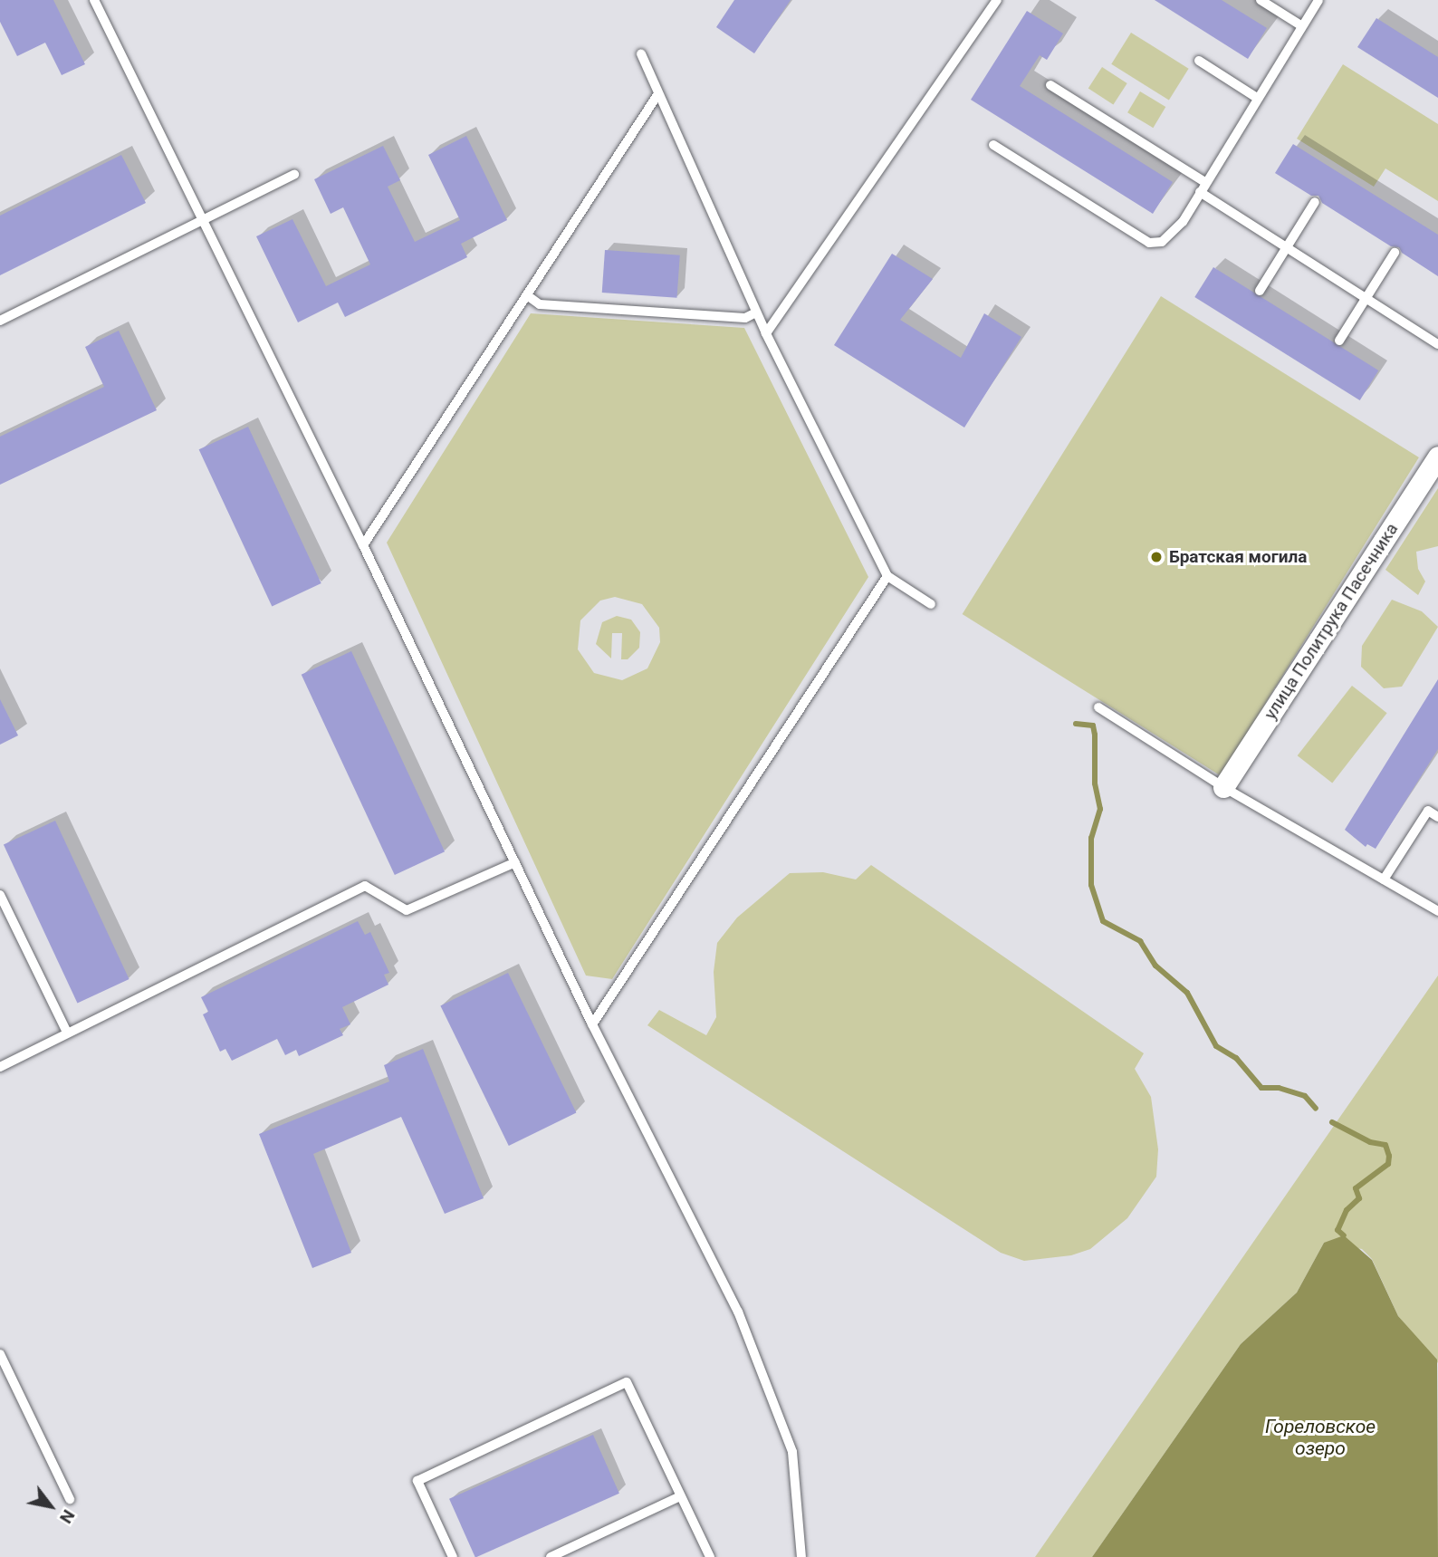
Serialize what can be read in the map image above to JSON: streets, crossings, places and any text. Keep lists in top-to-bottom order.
{
  "streets": {
    "street": ["улица Политрука Пасечника"]
  },
  "water": ["Гореловское озеро"],
  "places": ["Братская могила"],
  "north": "bottom right"
}
